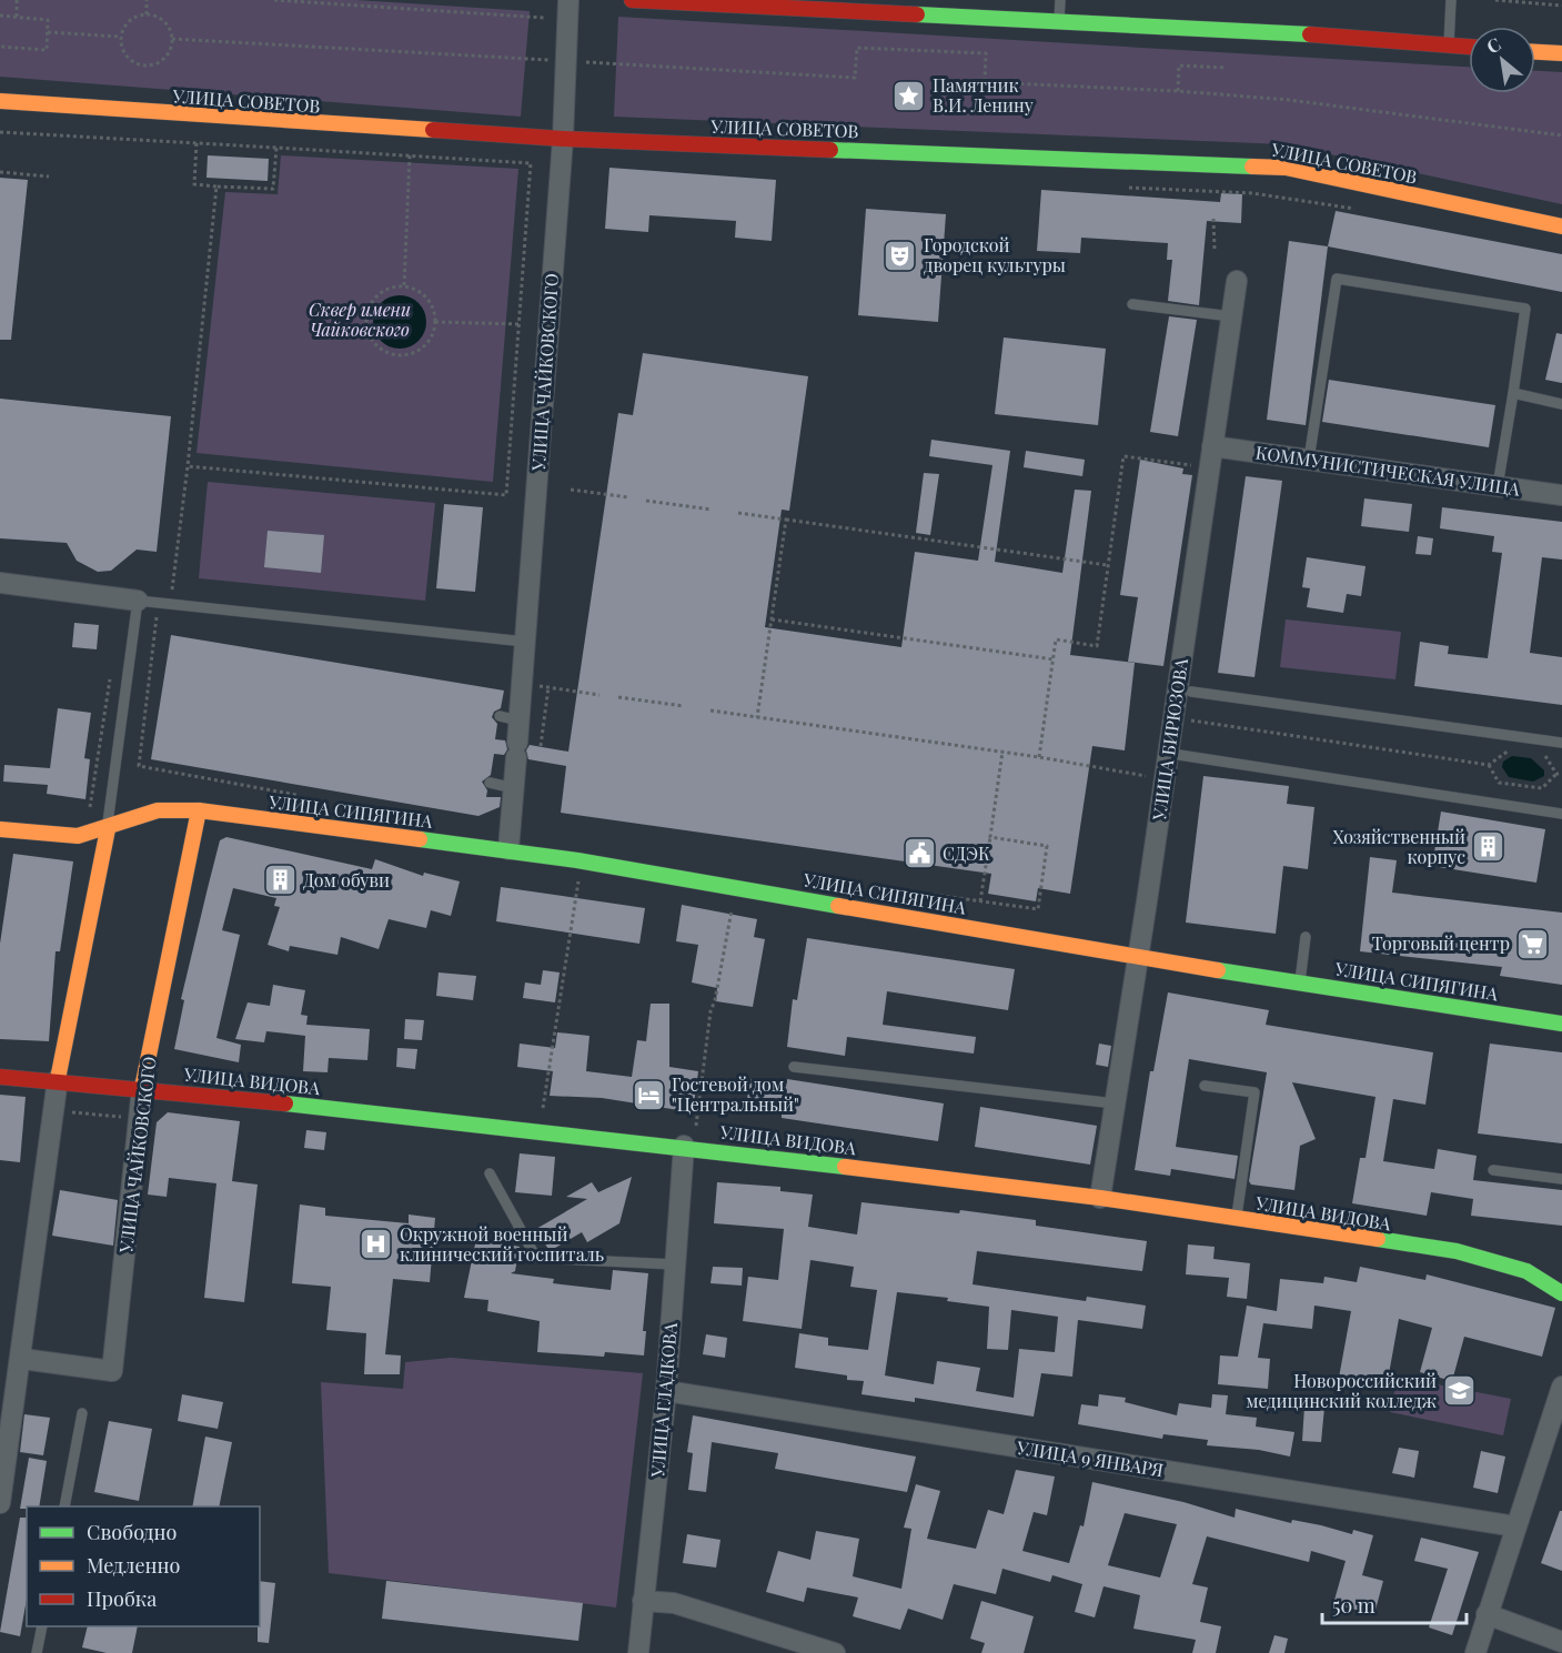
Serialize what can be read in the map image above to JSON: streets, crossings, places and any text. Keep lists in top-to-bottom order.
{
  "streets": {
    "street": [
      "УЛИЦА СОВЕТОВ",
      "УЛИЦА ЧАЙКОВСКОГО",
      "КОММУНИСТИЧЕСКАЯ УЛИЦА",
      "УЛИЦА БИРЮЗОВА",
      "УЛИЦА СИПЯГИНА",
      "УЛИЦА ВИДОВА",
      "УЛИЦА ГЛАДКОВА",
      "УЛИЦА 9 ЯНВАРЯ"
    ]
  },
  "crossings": [
    ["УЛИЦА СОВЕТОВ", "УЛИЦА ЧАЙКОВСКОГО"],
    ["УЛИЦА ЧАЙКОВСКОГО", "УЛИЦА СИПЯГИНА"],
    ["УЛИЦА ЧАЙКОВСКОГО", "УЛИЦА ВИДОВА"],
    ["КОММУНИСТИЧЕСКАЯ УЛИЦА", "УЛИЦА БИРЮЗОВА"],
    ["УЛИЦА БИРЮЗОВА", "УЛИЦА СИПЯГИНА"],
    ["УЛИЦА БИРЮЗОВА", "УЛИЦА ВИДОВА"],
    ["УЛИЦА ВИДОВА", "УЛИЦА ГЛАДКОВА"],
    ["УЛИЦА ГЛАДКОВА", "УЛИЦА 9 ЯНВАРЯ"]
  ],
  "parks": ["Сквер имени Чайковского"],
  "places": {
    "place": ["Памятник В.И. Ленину"],
    "theatre": ["Городской дворец культуры"],
    "building": ["Хозяйственный корпус", "Дом обуви"],
    "public building": ["СДЭК"],
    "supermarket": ["Торговый центр"],
    "hotel": ["Гостевой дом \"Центральный\""],
    "hospital": ["Окружной военный клинический госпиталь"],
    "school or university": ["Новороссийский медицинский колледж"]
  },
  "legend": ["Свободно", "Медленно", "Пробка"],
  "scale_bar": "50 m",
  "north": "top left"
}
